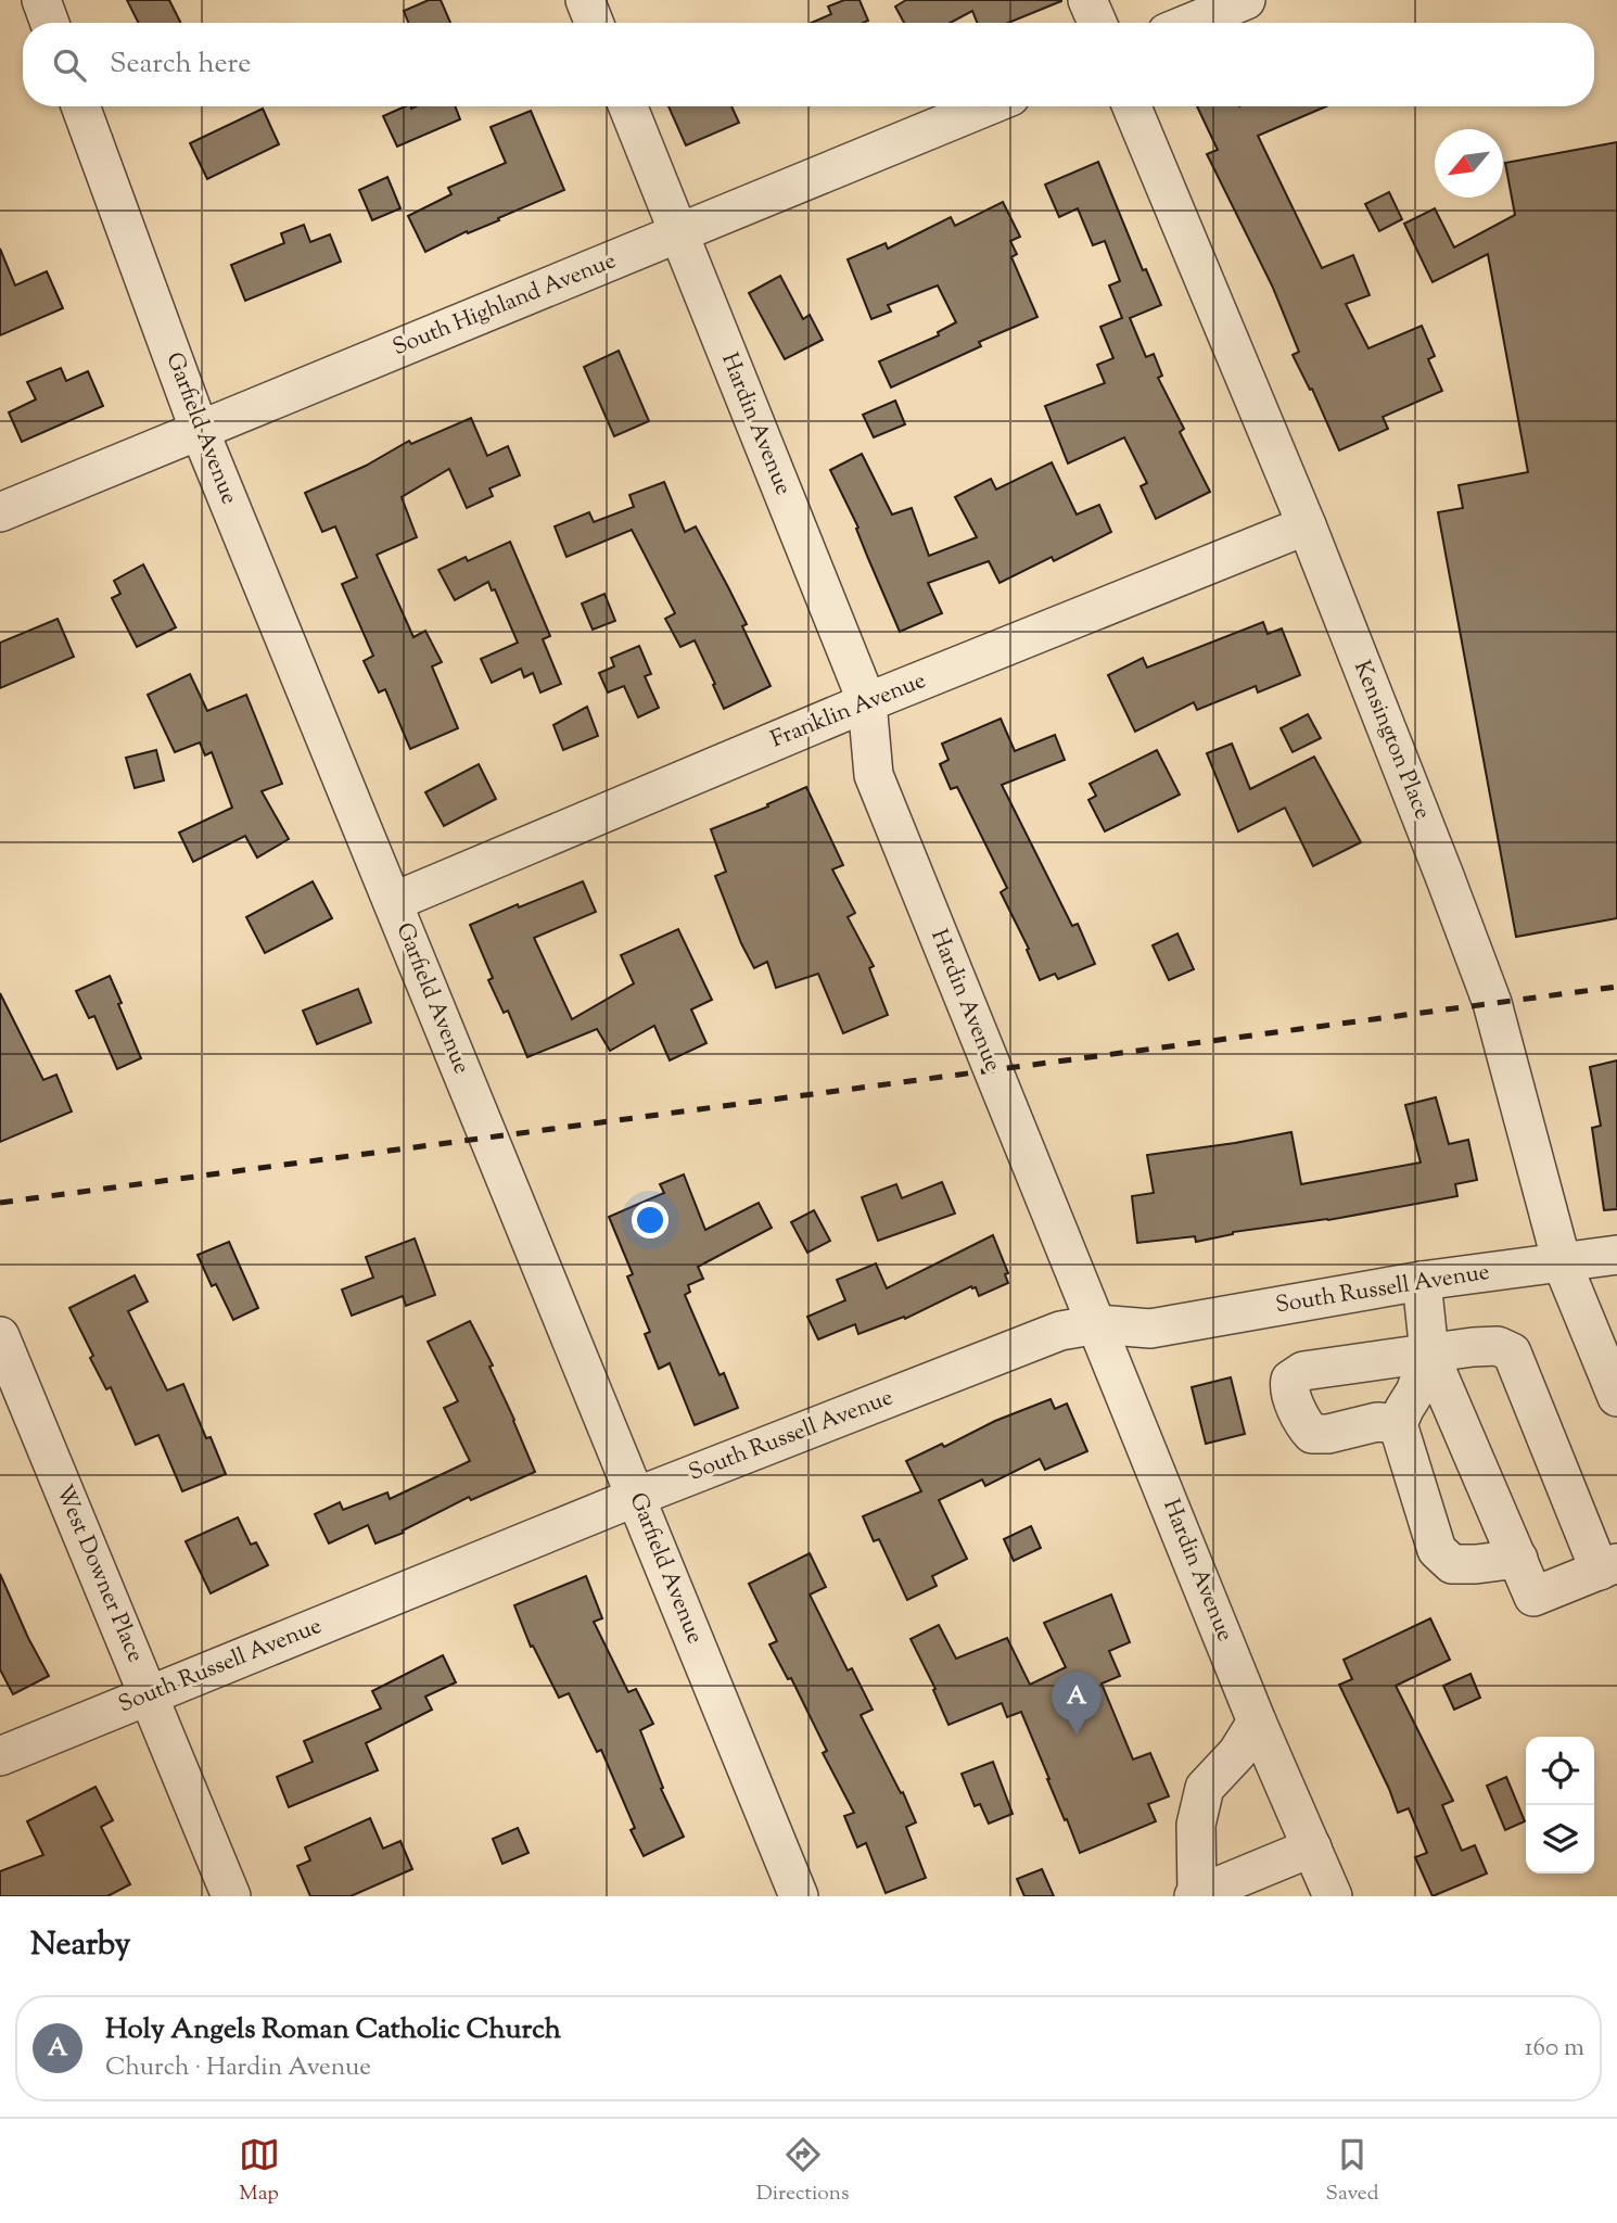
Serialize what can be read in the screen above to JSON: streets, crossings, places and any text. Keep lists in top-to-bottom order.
{
  "streets": {
    "street": [
      "South Highland Avenue",
      "Hardin Avenue",
      "Garfield Avenue",
      "Franklin Avenue",
      "Kensington Place",
      "South Russell Avenue",
      "West Downer Place"
    ]
  },
  "crossings": [
    ["South Highland Avenue", "Hardin Avenue"],
    ["South Highland Avenue", "Garfield Avenue"],
    ["Hardin Avenue", "Franklin Avenue"],
    ["Hardin Avenue", "South Russell Avenue"],
    ["Garfield Avenue", "Franklin Avenue"],
    ["Garfield Avenue", "South Russell Avenue"],
    ["Franklin Avenue", "Kensington Place"],
    ["Kensington Place", "South Russell Avenue"],
    ["South Russell Avenue", "West Downer Place"]
  ],
  "north": "bottom left",
  "page": {
    "search": "Search here",
    "pins": "A",
    "heading": "Nearby",
    "list": [
      {
        "mark": "A",
        "name": "Holy Angels Roman Catholic Church",
        "note": "Church · Hardin Avenue",
        "value": "160 m"
      }
    ],
    "nav": ["Map", "Directions", "Saved"]
  }
}
